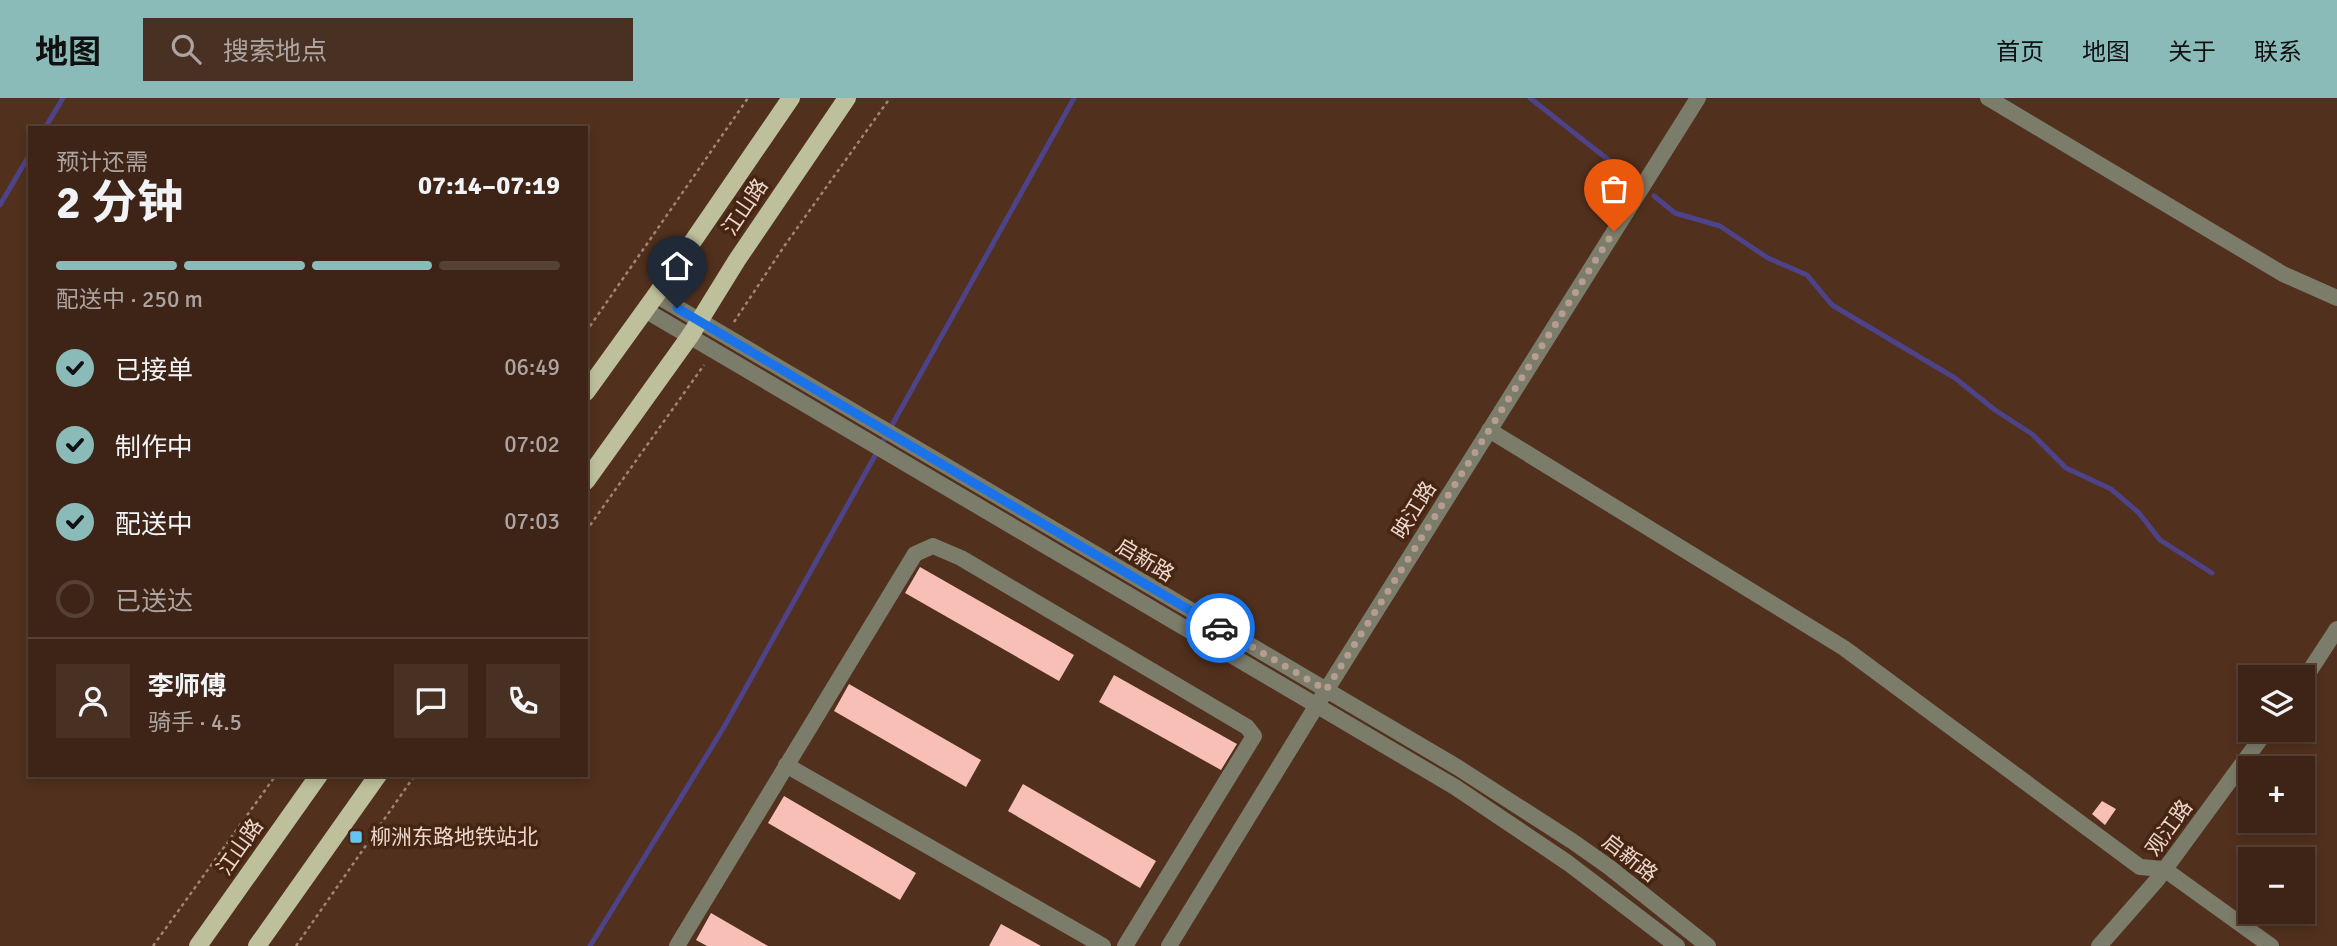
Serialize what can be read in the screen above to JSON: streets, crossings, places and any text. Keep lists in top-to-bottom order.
{
  "streets": {
    "main road": ["江山路"],
    "street": ["映江路", "启新路", "观江路"]
  },
  "crossings": [
    ["江山路", "启新路"],
    ["映江路", "启新路"]
  ],
  "places": {
    "transit": ["柳洲东路地铁站北"]
  },
  "page": {
    "header": "地图",
    "search": "搜索地点",
    "nav": [
      "首页",
      "地图",
      "关于",
      "联系"
    ],
    "heading": ["2 分钟", "预计还需", "07:14–07:19"],
    "panel": ["李师傅", "骑手 · 4.5"],
    "bar": "配送中 · 250 m",
    "list": [
      ["已接单", "06:49"],
      ["制作中", "07:02"],
      ["配送中", "07:03"],
      "已送达"
    ],
    "map_buttons": ["+", "−"]
  }
}
